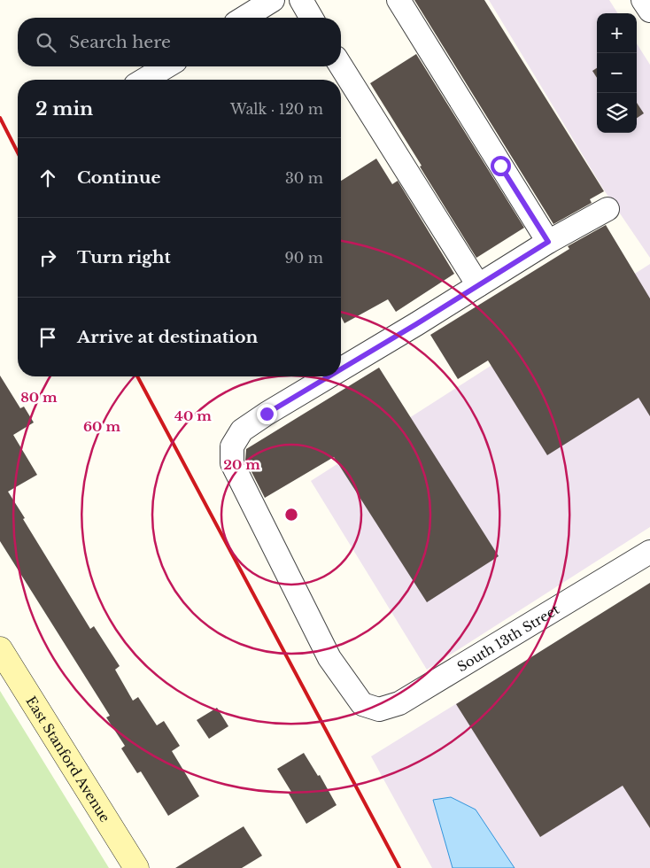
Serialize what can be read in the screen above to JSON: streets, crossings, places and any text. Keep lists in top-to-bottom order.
{
  "streets": {
    "main road": ["East Stanford Avenue"],
    "street": ["South 13th Street"]
  },
  "page": {
    "map_buttons": ["+", "−"],
    "search": "Search here",
    "heading": ["2 min", "Walk · 120 m"],
    "list": [
      ["Continue", "30 m"],
      ["Turn right", "90 m"],
      "Arrive at destination"
    ]
  },
  "rings": [
    "80 m",
    "40 m",
    "60 m",
    "20 m"
  ]
}
